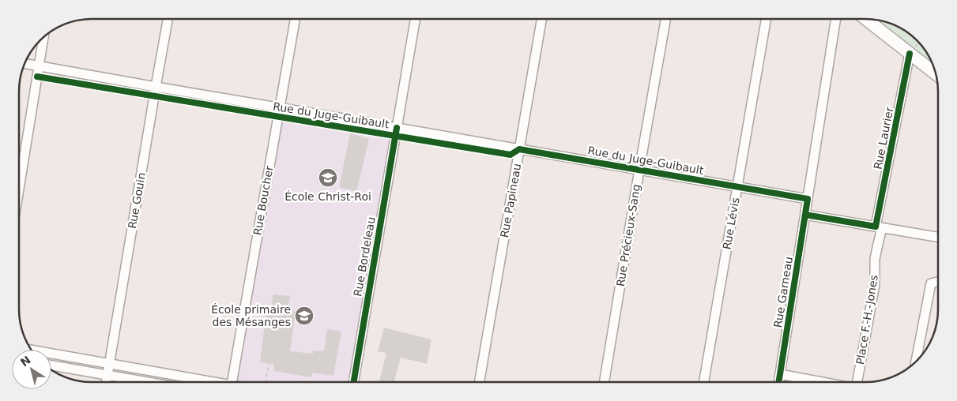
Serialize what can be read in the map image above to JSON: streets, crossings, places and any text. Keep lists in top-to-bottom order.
{
  "streets": {
    "street": [
      "Rue du Juge-Guibault",
      "Rue Laurier",
      "Rue Gouin",
      "Rue Boucher",
      "Rue Papineau",
      "Rue Lévis",
      "Rue Précieux-Sang",
      "Rue Bordeleau",
      "Rue Garneau",
      "Place F.-H.-Jones"
    ]
  },
  "crossings": [
    ["Rue du Juge-Guibault", "Rue Gouin"],
    ["Rue du Juge-Guibault", "Rue Boucher"],
    ["Rue du Juge-Guibault", "Rue Papineau"],
    ["Rue du Juge-Guibault", "Rue Lévis"],
    ["Rue du Juge-Guibault", "Rue Précieux-Sang"],
    ["Rue du Juge-Guibault", "Rue Bordeleau"],
    ["Rue du Juge-Guibault", "Rue Garneau"],
    ["Rue Laurier", "Place F.-H.-Jones"],
    ["Rue Garneau", "Place F.-H.-Jones"]
  ],
  "places": {
    "school or university": ["École Christ-Roi", "École primaire des Mésanges"]
  },
  "north": "top left"
}
